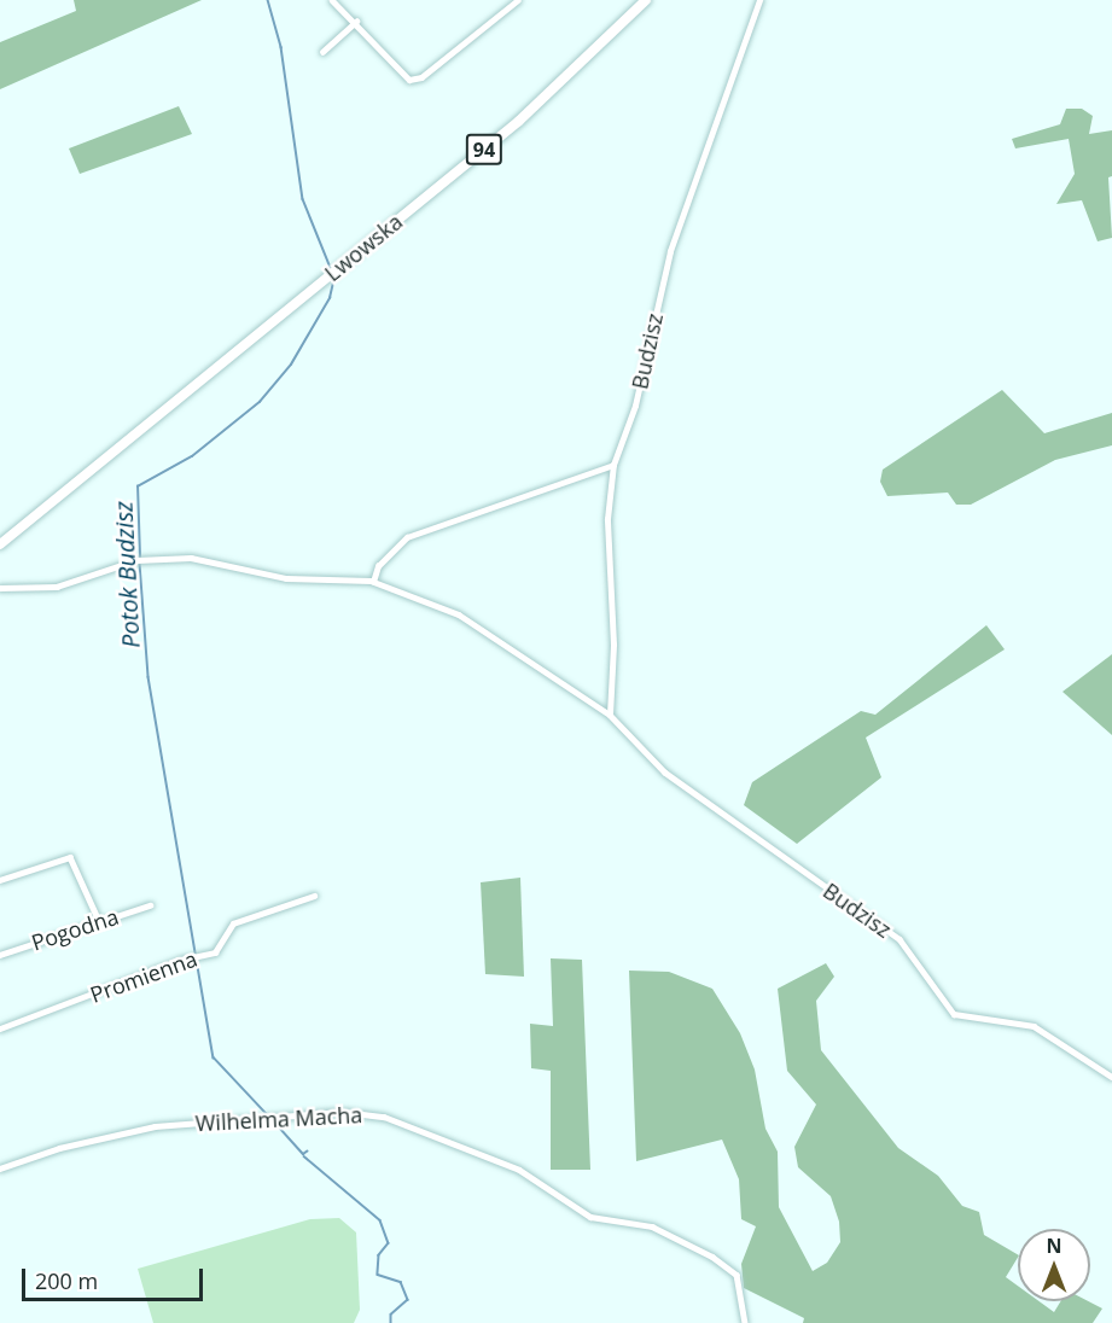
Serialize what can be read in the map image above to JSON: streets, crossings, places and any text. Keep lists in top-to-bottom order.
{
  "streets": {
    "main road": ["94", "Lwowska"],
    "street": [
      "Budzisz",
      "Pogodna",
      "Promienna",
      "Wilhelma Macha"
    ]
  },
  "water": ["Potok Budzisz"],
  "scale_bar": "200 m",
  "north": "top"
}
